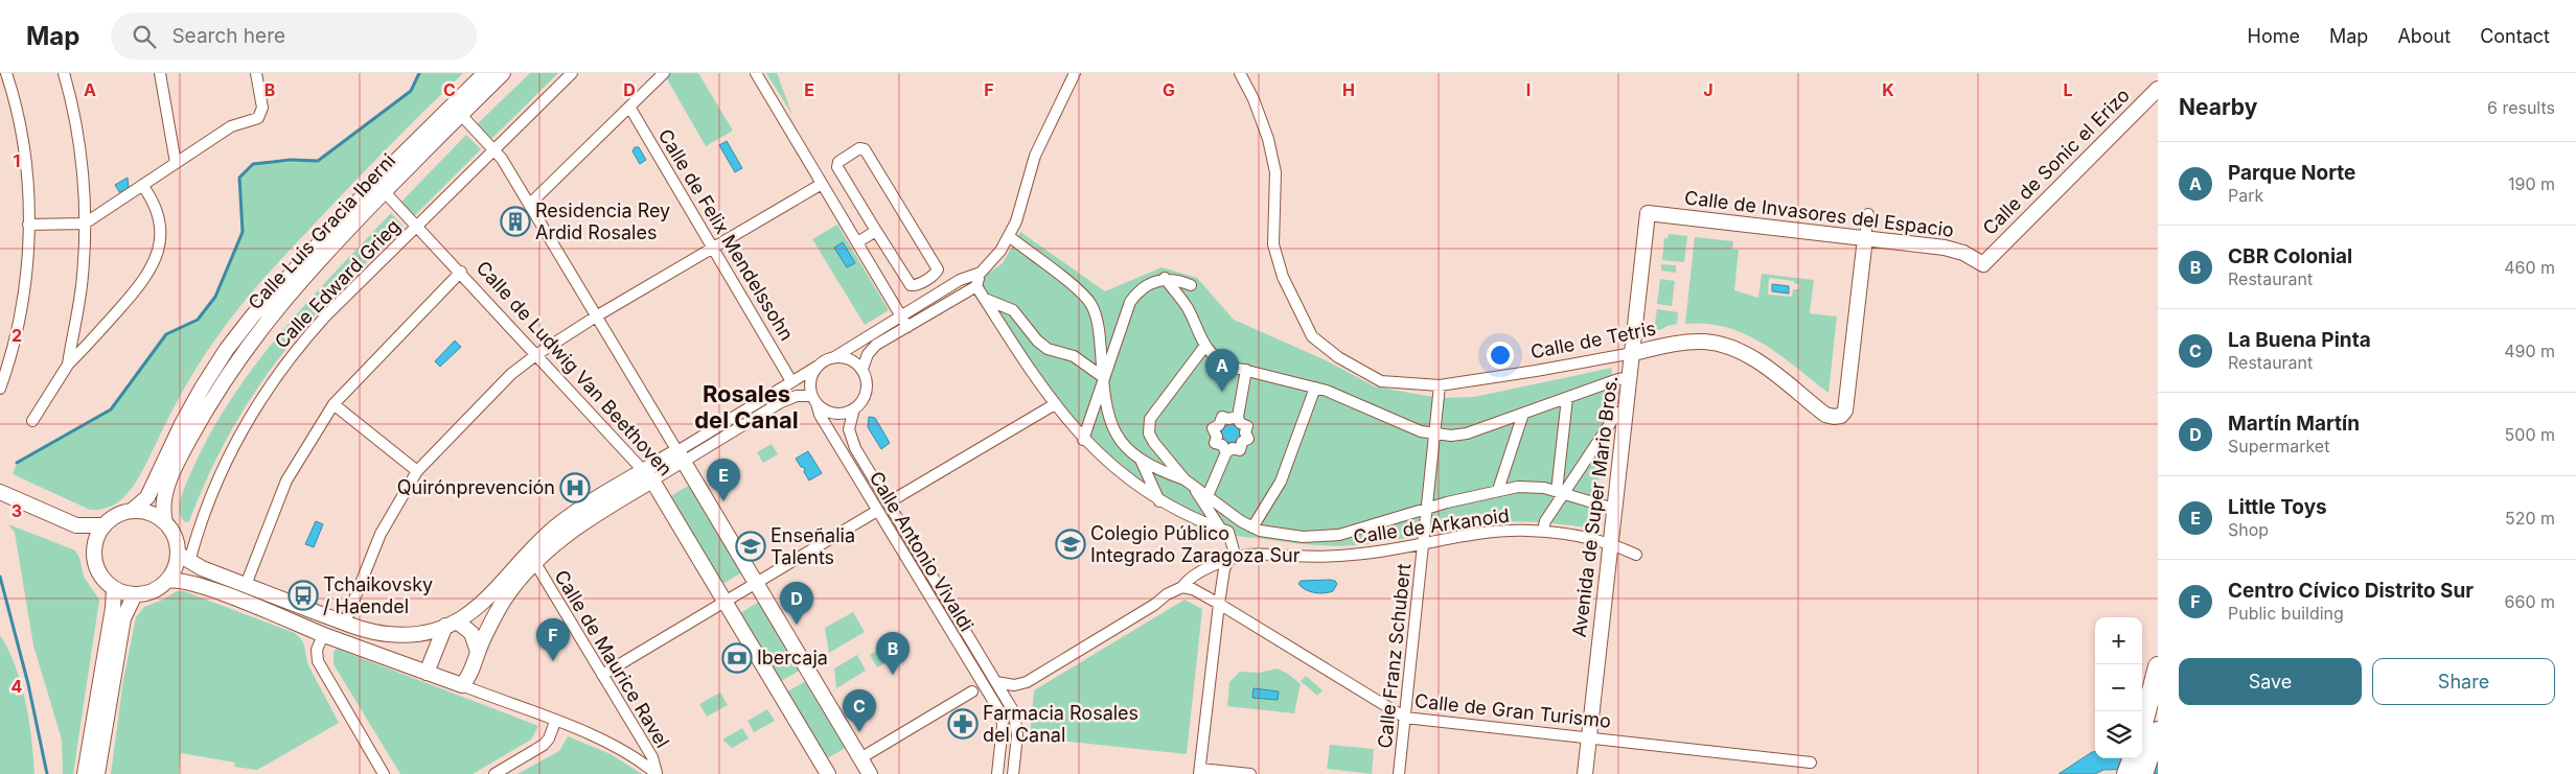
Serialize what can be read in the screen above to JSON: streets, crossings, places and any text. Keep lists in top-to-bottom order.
{
  "streets": {
    "street": [
      "Calle de Sonic el Erizo",
      "Calle de Invasores del Espacio",
      "Calle Luis Gracia Iberni",
      "Calle de Felix Mendelssohn",
      "Calle Edward Grieg",
      "Calle de Tetris",
      "Calle de Ludwig Van Beethoven",
      "Avenida de Super Mario Bros.",
      "Calle de Arkanoid",
      "Calle Antonio Vivaldi",
      "Calle Franz Schubert",
      "Calle de Maurice Ravel",
      "Calle de Gran Turismo"
    ]
  },
  "crossings": [
    ["Calle de Sonic el Erizo", "Calle de Invasores del Espacio"],
    ["Calle de Invasores del Espacio", "Calle de Tetris"],
    ["Calle de Invasores del Espacio", "Avenida de Super Mario Bros."],
    ["Calle Luis Gracia Iberni", "Calle Edward Grieg"],
    ["Calle Luis Gracia Iberni", "Calle de Ludwig Van Beethoven"],
    ["Calle Edward Grieg", "Calle de Ludwig Van Beethoven"],
    ["Calle de Tetris", "Avenida de Super Mario Bros."],
    ["Calle de Tetris", "Calle Franz Schubert"],
    ["Avenida de Super Mario Bros.", "Calle de Arkanoid"],
    ["Avenida de Super Mario Bros.", "Calle de Gran Turismo"],
    ["Calle de Arkanoid", "Calle Franz Schubert"],
    ["Calle de Arkanoid", "Calle de Gran Turismo"],
    ["Calle Franz Schubert", "Calle de Gran Turismo"]
  ],
  "districts": ["Rosales del Canal"],
  "places": {
    "building": ["Residencia Rey Ardid Rosales"],
    "hospital": ["Quirónprevención"],
    "school or university": ["Colegio Público Integrado Zaragoza Sur", "Enseñalia Talents"],
    "bus stop": ["Tchaikovsky / Haendel"],
    "bank": ["Ibercaja"],
    "pharmacy": ["Farmacia Rosales del Canal"]
  },
  "page": {
    "header": "Map",
    "search": "Search here",
    "nav": [
      "Home",
      "Map",
      "About",
      "Contact"
    ],
    "heading": ["Nearby", "6 results"],
    "list": [
      {
        "mark": "A",
        "name": "Parque Norte",
        "note": "Park",
        "value": "190 m"
      },
      {
        "mark": "B",
        "name": "CBR Colonial",
        "note": "Restaurant",
        "value": "460 m"
      },
      {
        "mark": "C",
        "name": "La Buena Pinta",
        "note": "Restaurant",
        "value": "490 m"
      },
      {
        "mark": "D",
        "name": "Martín Martín",
        "note": "Supermarket",
        "value": "500 m"
      },
      {
        "mark": "E",
        "name": "Little Toys",
        "note": "Shop",
        "value": "520 m"
      },
      {
        "mark": "F",
        "name": "Centro Cívico Distrito Sur",
        "note": "Public building",
        "value": "660 m"
      }
    ],
    "pins": [
      "A",
      "E",
      "D",
      "F",
      "B",
      "C"
    ],
    "map_buttons": ["+", "−"],
    "buttons": ["Save", "Share"]
  },
  "grid": {
    "columns": [
      "A",
      "B",
      "C",
      "D",
      "E",
      "F",
      "G",
      "H",
      "I",
      "J",
      "K",
      "L"
    ],
    "rows": [
      "1",
      "2",
      "3",
      "4"
    ]
  }
}
